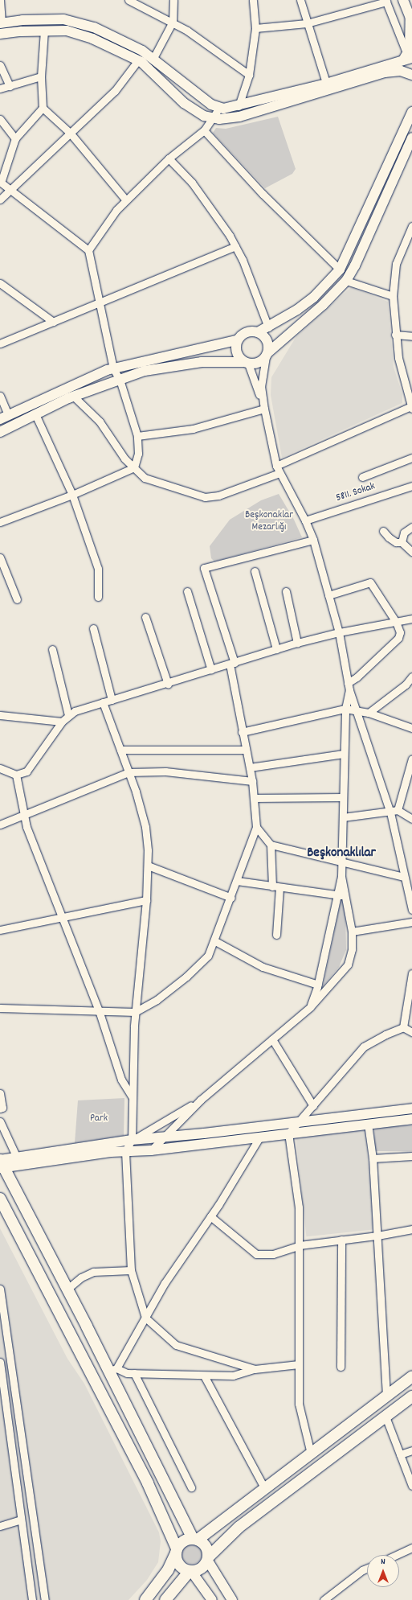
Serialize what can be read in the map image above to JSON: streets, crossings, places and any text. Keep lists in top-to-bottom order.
{
  "streets": {
    "street": ["5811. Sokak"]
  },
  "districts": ["Beşkonaklılar"],
  "parks": ["Beşkonaklar Mezarlığı", "Park"],
  "north": "top"
}
